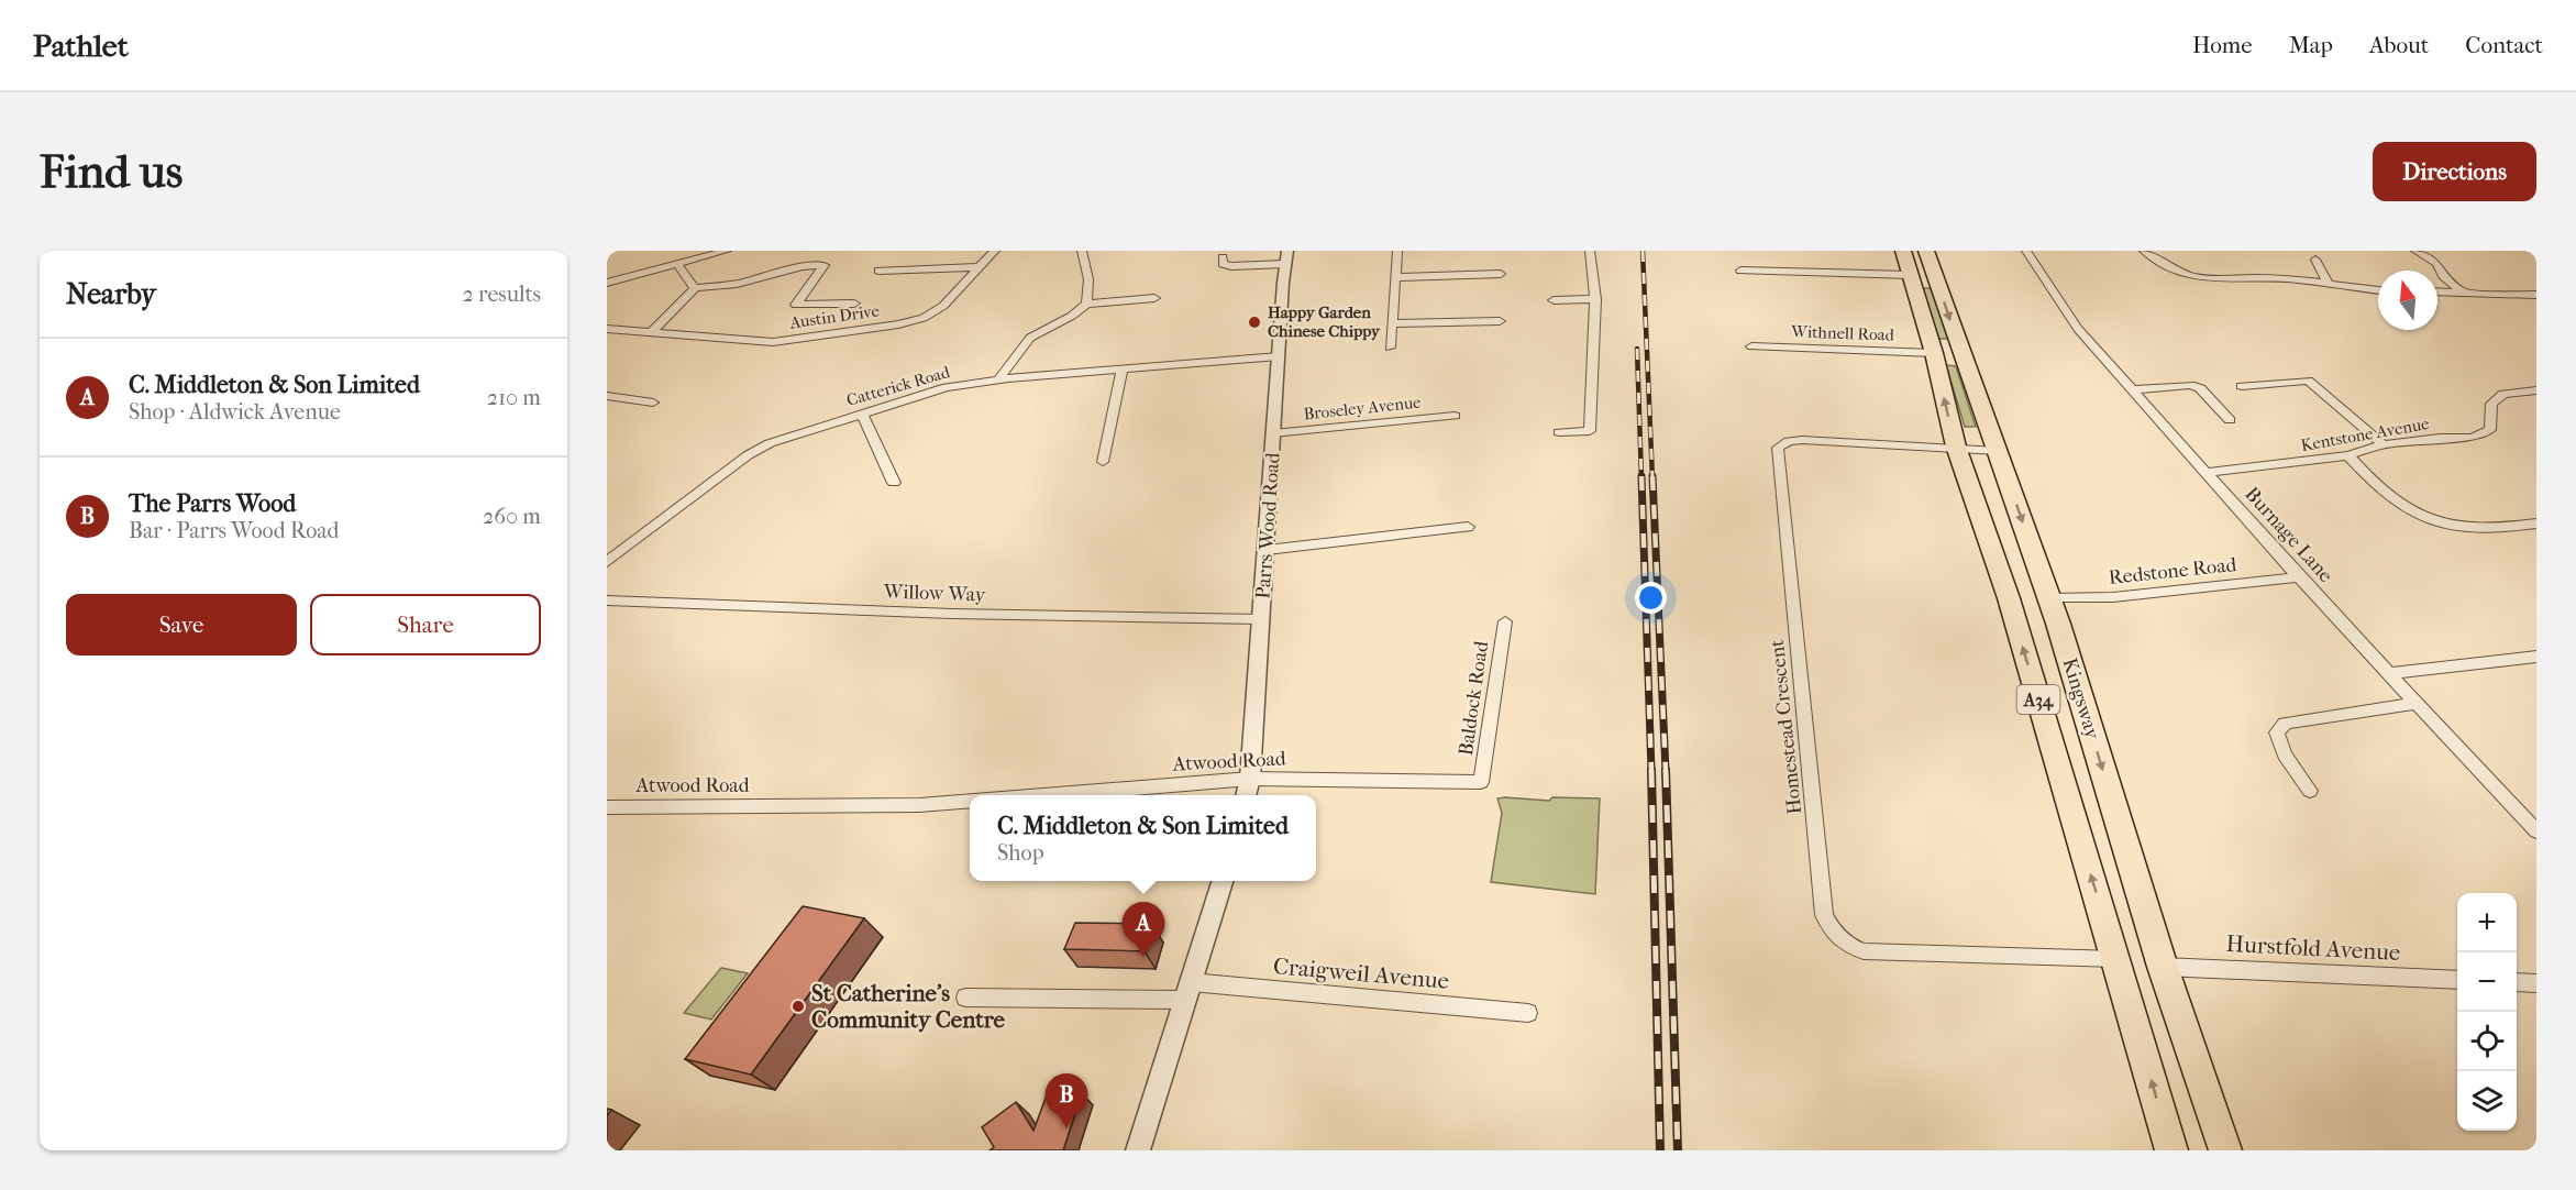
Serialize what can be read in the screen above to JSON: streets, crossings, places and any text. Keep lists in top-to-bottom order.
{
  "streets": {
    "highway": ["Kingsway", "A34"],
    "street": [
      "Austin Drive",
      "Withnell Road",
      "Catterick Road",
      "Broseley Avenue",
      "Kentstone Avenue",
      "Parrs Wood Road",
      "Burnage Lane",
      "Redstone Road",
      "Willow Way",
      "Baldock Road",
      "Homestead Crescent",
      "Atwood Road",
      "Hurstfold Avenue",
      "Craigweil Avenue"
    ]
  },
  "crossings": [
    ["Withnell Road", "Kingsway"],
    ["Catterick Road", "Parrs Wood Road"],
    ["Broseley Avenue", "Parrs Wood Road"],
    ["Kentstone Avenue", "Burnage Lane"],
    ["Parrs Wood Road", "Willow Way"],
    ["Parrs Wood Road", "Atwood Road"],
    ["Burnage Lane", "Redstone Road"],
    ["Redstone Road", "Kingsway"],
    ["Baldock Road", "Atwood Road"],
    ["Kingsway", "Homestead Crescent"],
    ["Kingsway", "Hurstfold Avenue"]
  ],
  "places": ["Happy Garden Chinese Chippy", "St Catherine's Community Centre"],
  "north": "top",
  "page": {
    "header": "Pathlet",
    "nav": [
      "Home",
      "Map",
      "About",
      "Contact"
    ],
    "buttons": [
      "Directions",
      ["Save", "Share"]
    ],
    "title": "Find us",
    "heading": ["Nearby", "2 results"],
    "list": [
      {
        "mark": "A",
        "name": "C. Middleton & Son Limited",
        "note": "Shop · Aldwick Avenue",
        "value": "210 m"
      },
      {
        "mark": "B",
        "name": "The Parrs Wood",
        "note": "Bar · Parrs Wood Road",
        "value": "260 m"
      }
    ],
    "popup": ["C. Middleton & Son Limited", "Shop"],
    "map_buttons": ["+", "−"],
    "pins": ["A", "B"]
  }
}
